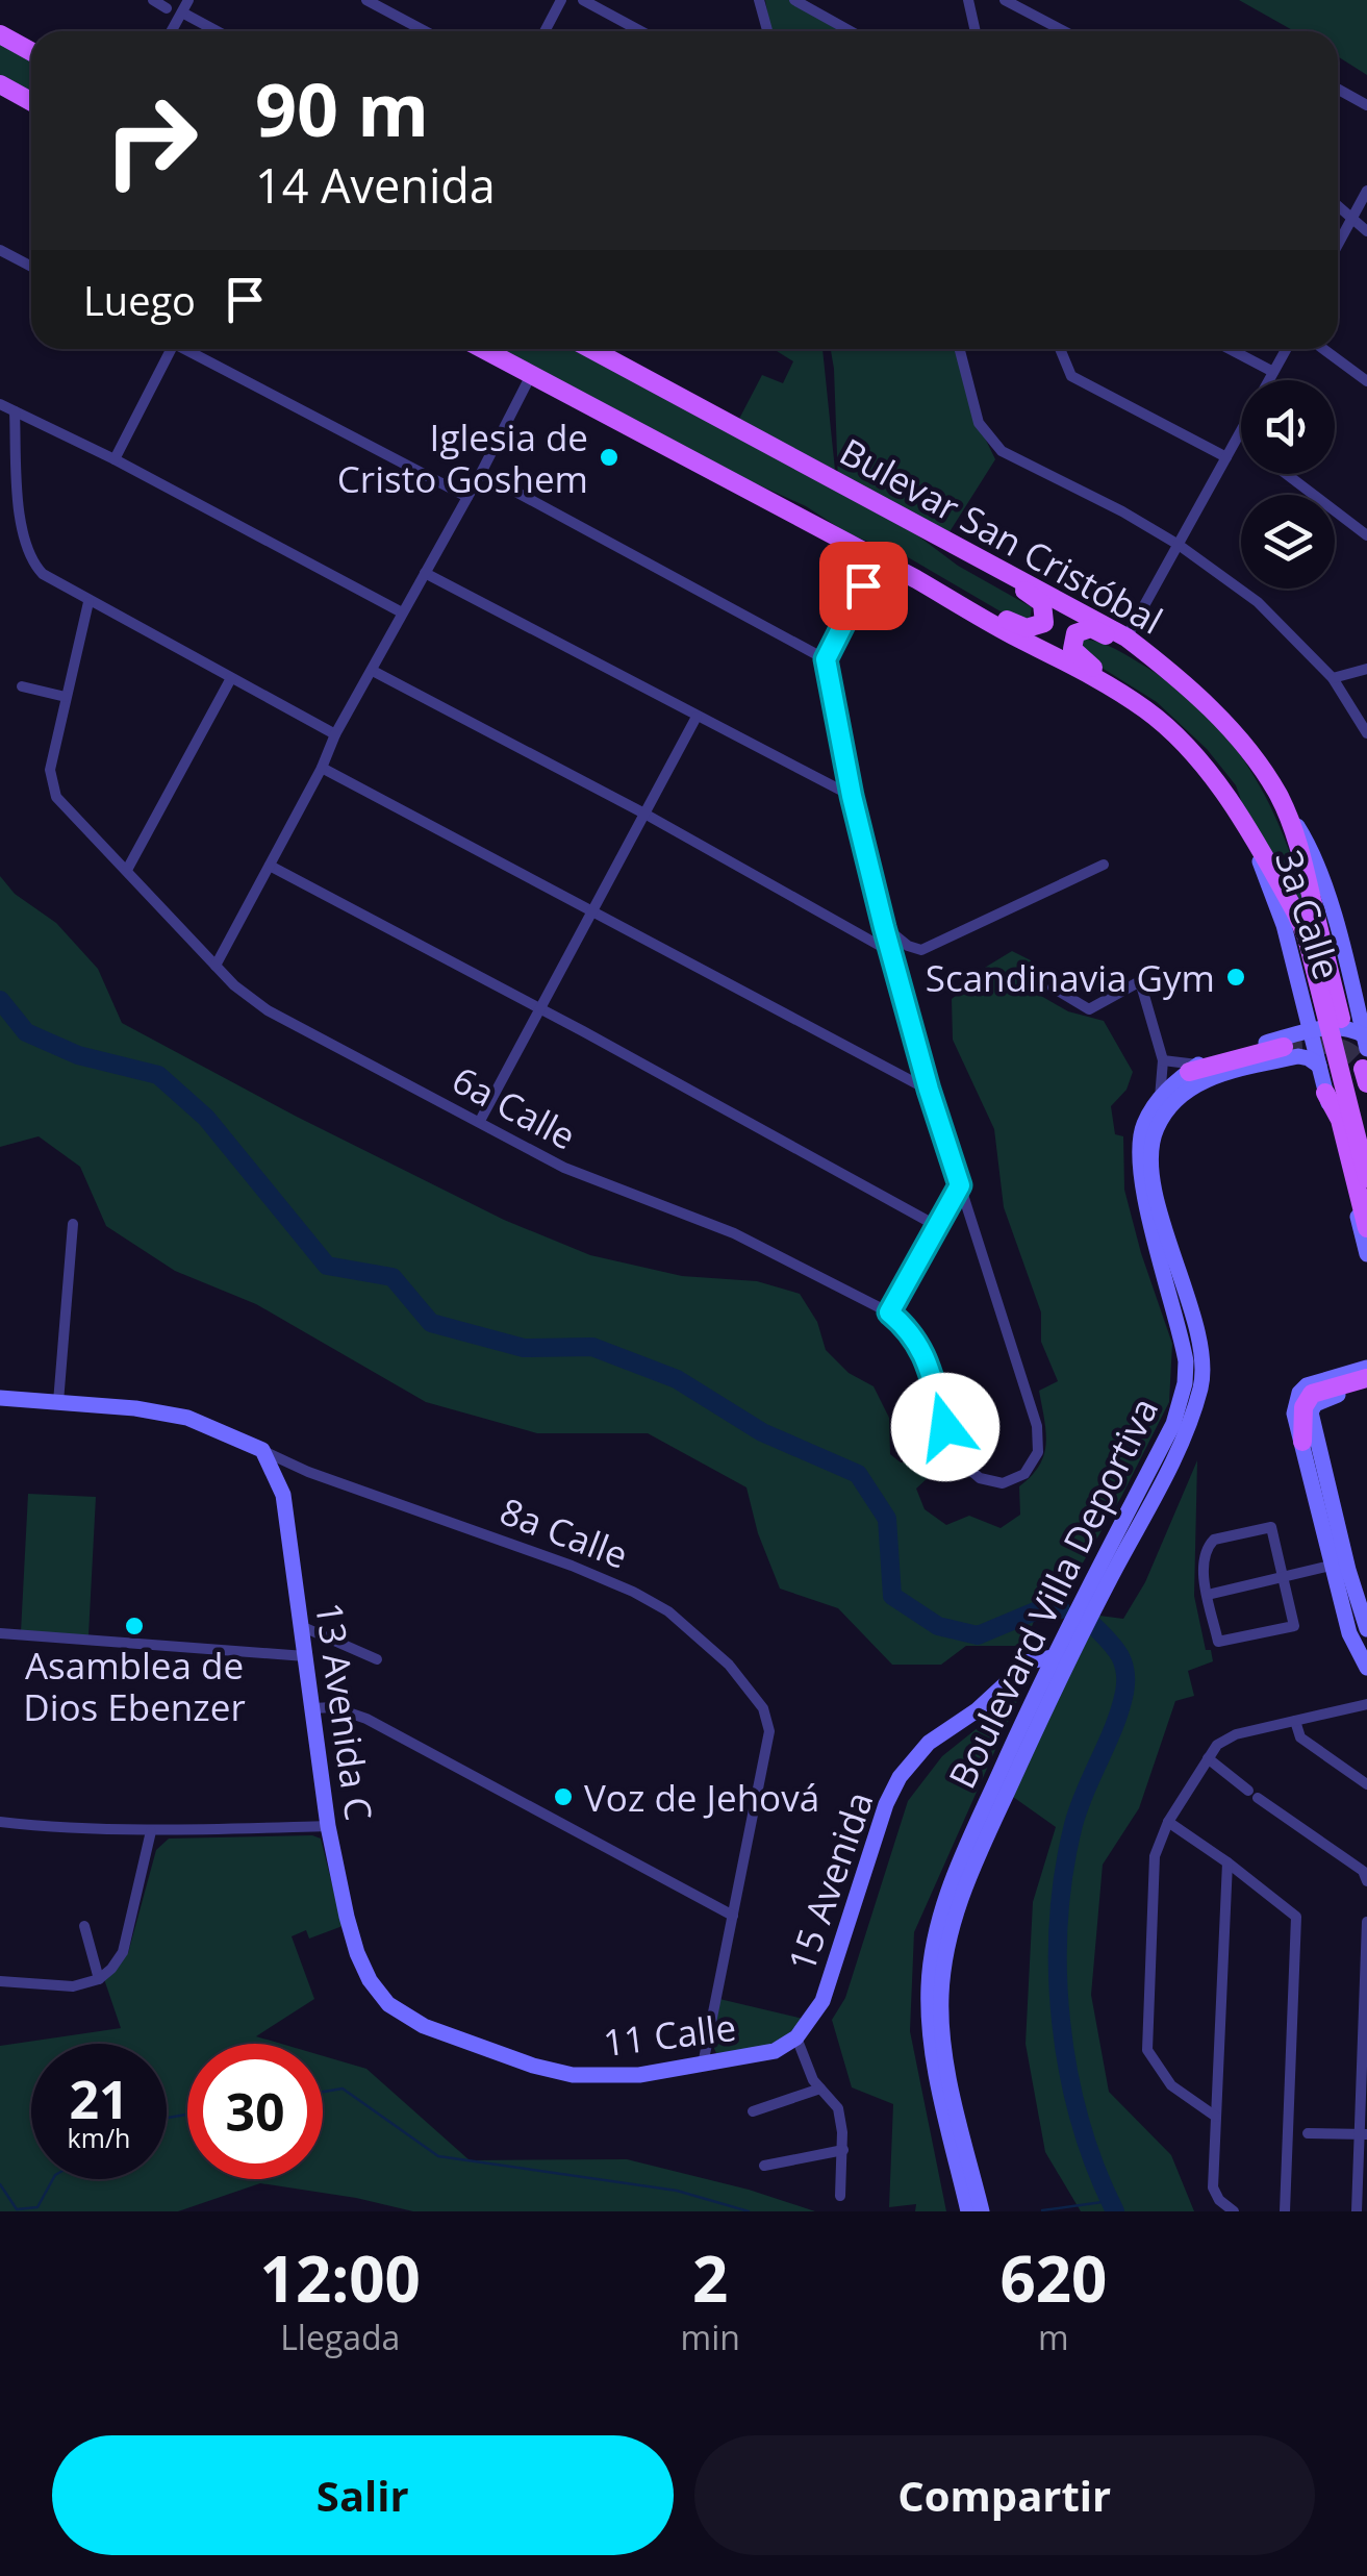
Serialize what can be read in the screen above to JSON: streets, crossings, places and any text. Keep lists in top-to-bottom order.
{
  "streets": {
    "main road": [
      "Bulevar San Cristóbal",
      "3a Calle",
      "8a Calle",
      "Boulevard Villa Deportiva",
      "13 Avenida C",
      "15 Avenida",
      "11 Calle"
    ],
    "street": ["6a Calle"]
  },
  "crossings": [
    ["Bulevar San Cristóbal", "3a Calle"],
    ["3a Calle", "Boulevard Villa Deportiva"],
    ["8a Calle", "13 Avenida C"],
    ["Boulevard Villa Deportiva", "15 Avenida"],
    ["13 Avenida C", "11 Calle"],
    ["15 Avenida", "11 Calle"]
  ],
  "places": [
    "Iglesia de Cristo Goshem",
    "Scandinavia Gym",
    "Asamblea de Dios Ebenzer",
    "Voz de Jehová"
  ],
  "page": {
    "turn": ["90 m", "14 Avenida"],
    "then": "Luego",
    "speed": "21 km/h",
    "limit": "30",
    "eta": [
      "12:00",
      "Llegada",
      "2",
      "min",
      "620",
      "m"
    ],
    "buttons": ["Salir", "Compartir"]
  }
}
